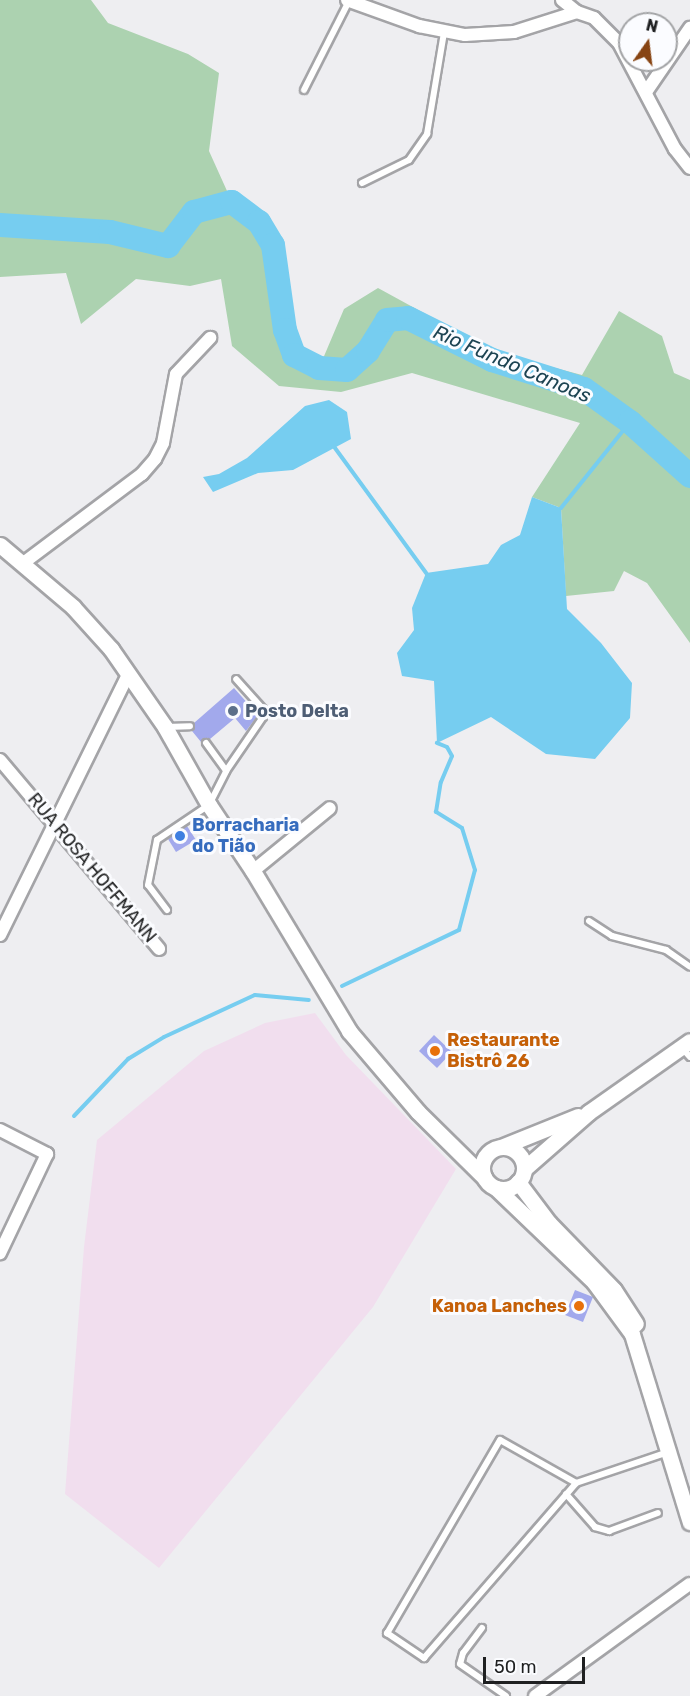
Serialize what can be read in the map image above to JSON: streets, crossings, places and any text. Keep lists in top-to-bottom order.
{
  "streets": {
    "street": ["RUA ROSA HOFFMANN"]
  },
  "water": ["Rio Fundo Canoas"],
  "places": [
    "Posto Delta",
    "Borracharia do Tião",
    "Restaurante Bistrô 26",
    "Kanoa Lanches"
  ],
  "scale_bar": "50 m",
  "north": "top"
}
